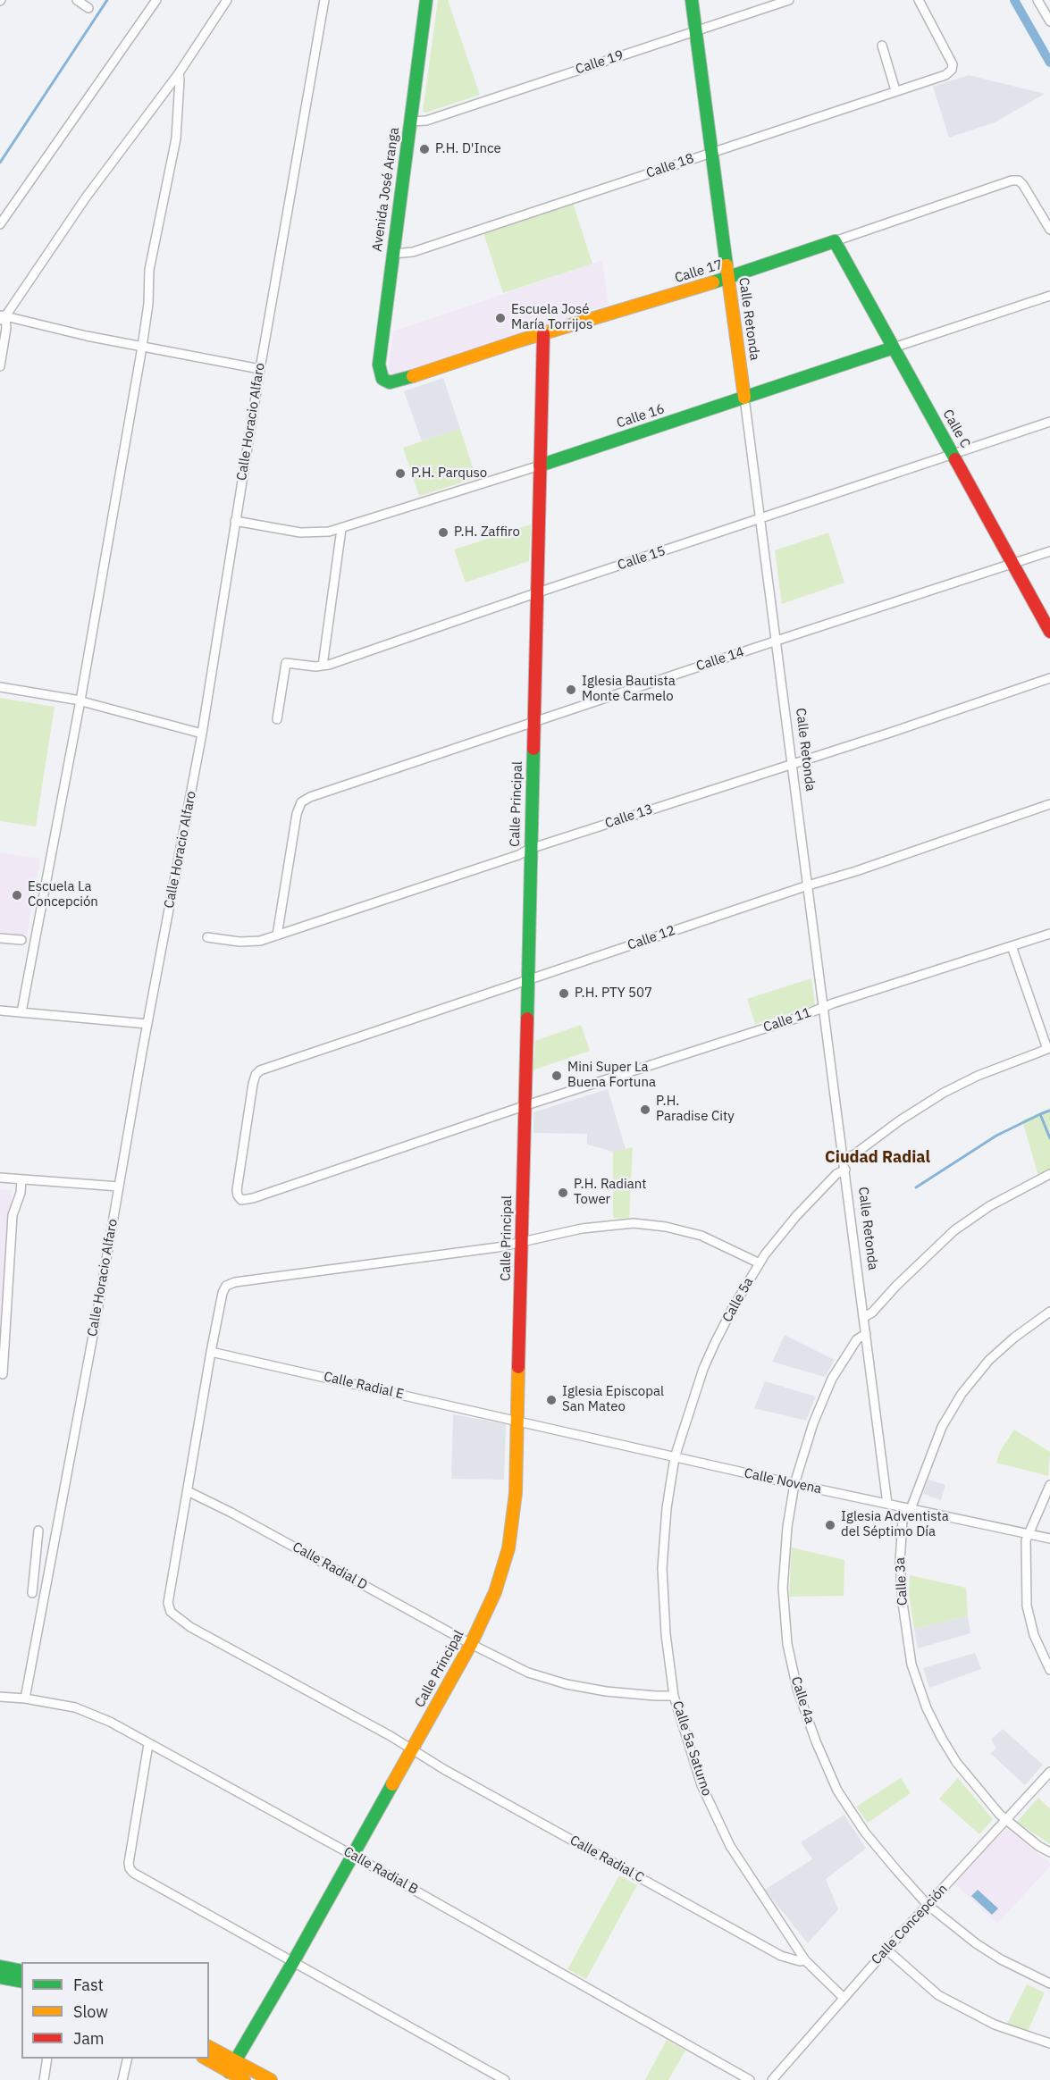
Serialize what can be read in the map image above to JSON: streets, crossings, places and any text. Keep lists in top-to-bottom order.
{
  "streets": {
    "street": [
      "Calle 19",
      "Calle 18",
      "Avenida José Aranga",
      "Calle 17",
      "Calle Retonda",
      "Calle 16",
      "Calle Horacio Alfaro",
      "Calle C",
      "Calle 15",
      "Calle 14",
      "Calle Principal",
      "Calle 13",
      "Calle 12",
      "Calle 11",
      "Calle 5a",
      "Calle Radial E",
      "Calle Novena",
      "Calle Radial D",
      "Calle 3a",
      "Calle 4a",
      "Calle 5a Saturno",
      "Calle Radial C",
      "Calle Radial B",
      "Calle Concepción"
    ]
  },
  "crossings": [
    ["Calle 19", "Avenida José Aranga"],
    ["Calle 19", "Calle Retonda"],
    ["Calle 18", "Avenida José Aranga"],
    ["Calle 18", "Calle Retonda"],
    ["Avenida José Aranga", "Calle 17"],
    ["Calle 17", "Calle Retonda"],
    ["Calle 17", "Calle C"],
    ["Calle 17", "Calle Principal"],
    ["Calle Retonda", "Calle 16"],
    ["Calle Retonda", "Calle 15"],
    ["Calle Retonda", "Calle 14"],
    ["Calle Retonda", "Calle 13"],
    ["Calle Retonda", "Calle 12"],
    ["Calle Retonda", "Calle 11"],
    ["Calle Retonda", "Calle 5a"],
    ["Calle Retonda", "Calle Novena"],
    ["Calle Retonda", "Calle 4a"],
    ["Calle 16", "Calle Horacio Alfaro"],
    ["Calle 16", "Calle C"],
    ["Calle 16", "Calle Principal"],
    ["Calle Horacio Alfaro", "Calle Radial B"],
    ["Calle C", "Calle 15"],
    ["Calle C", "Calle 14"],
    ["Calle 15", "Calle Principal"],
    ["Calle 14", "Calle Principal"],
    ["Calle 14", "Calle 13"],
    ["Calle Principal", "Calle 13"],
    ["Calle Principal", "Calle 12"],
    ["Calle Principal", "Calle 11"],
    ["Calle Principal", "Calle Radial E"],
    ["Calle Principal", "Calle Novena"],
    ["Calle Principal", "Calle Radial D"],
    ["Calle Principal", "Calle Radial C"],
    ["Calle Principal", "Calle Radial B"],
    ["Calle 12", "Calle 11"],
    ["Calle 5a", "Calle Novena"],
    ["Calle 5a", "Calle 5a Saturno"],
    ["Calle Radial E", "Calle Novena"],
    ["Calle Novena", "Calle 3a"],
    ["Calle Novena", "Calle 4a"],
    ["Calle Novena", "Calle 5a Saturno"],
    ["Calle Radial D", "Calle 5a Saturno"],
    ["Calle 3a", "Calle Concepción"],
    ["Calle 4a", "Calle Concepción"],
    ["Calle 5a Saturno", "Calle Radial C"],
    ["Calle 5a Saturno", "Calle Concepción"]
  ],
  "districts": ["Ciudad Radial"],
  "places": [
    "P.H. D'Ince",
    "Escuela José María Torrijos",
    "P.H. Parquso",
    "P.H. Zaffiro",
    "Iglesia Bautista Monte Carmelo",
    "Escuela La Concepción",
    "P.H. PTY 507",
    "Mini Super La Buena Fortuna",
    "P.H. Paradise City",
    "P.H. Radiant Tower",
    "Iglesia Episcopal San Mateo",
    "Iglesia Adventista del Séptimo Día"
  ],
  "legend": ["Fast", "Slow", "Jam"]
}
